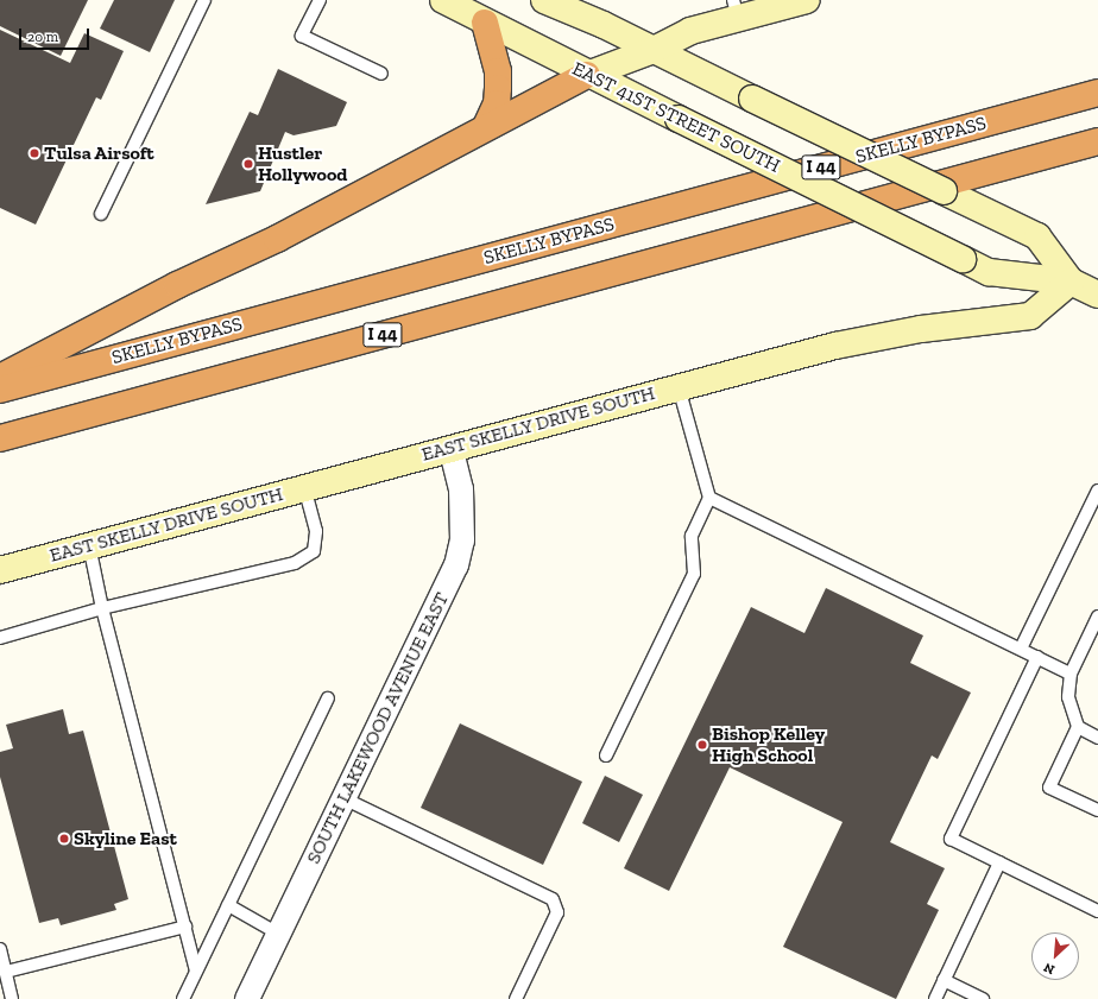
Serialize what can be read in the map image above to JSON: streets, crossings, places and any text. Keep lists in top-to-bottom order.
{
  "streets": {
    "highway": ["SKELLY BYPASS", "I 44"],
    "main road": ["EAST 41ST STREET SOUTH", "EAST SKELLY DRIVE SOUTH"],
    "street": ["SOUTH LAKEWOOD AVENUE EAST"]
  },
  "crossings": [
    ["EAST 41ST STREET SOUTH", "EAST SKELLY DRIVE SOUTH"],
    ["EAST SKELLY DRIVE SOUTH", "SOUTH LAKEWOOD AVENUE EAST"]
  ],
  "places": [
    "Tulsa Airsoft",
    "Hustler Hollywood",
    "Bishop Kelley High School",
    "Skyline East"
  ],
  "scale_bar": "20 m",
  "north": "bottom left"
}
